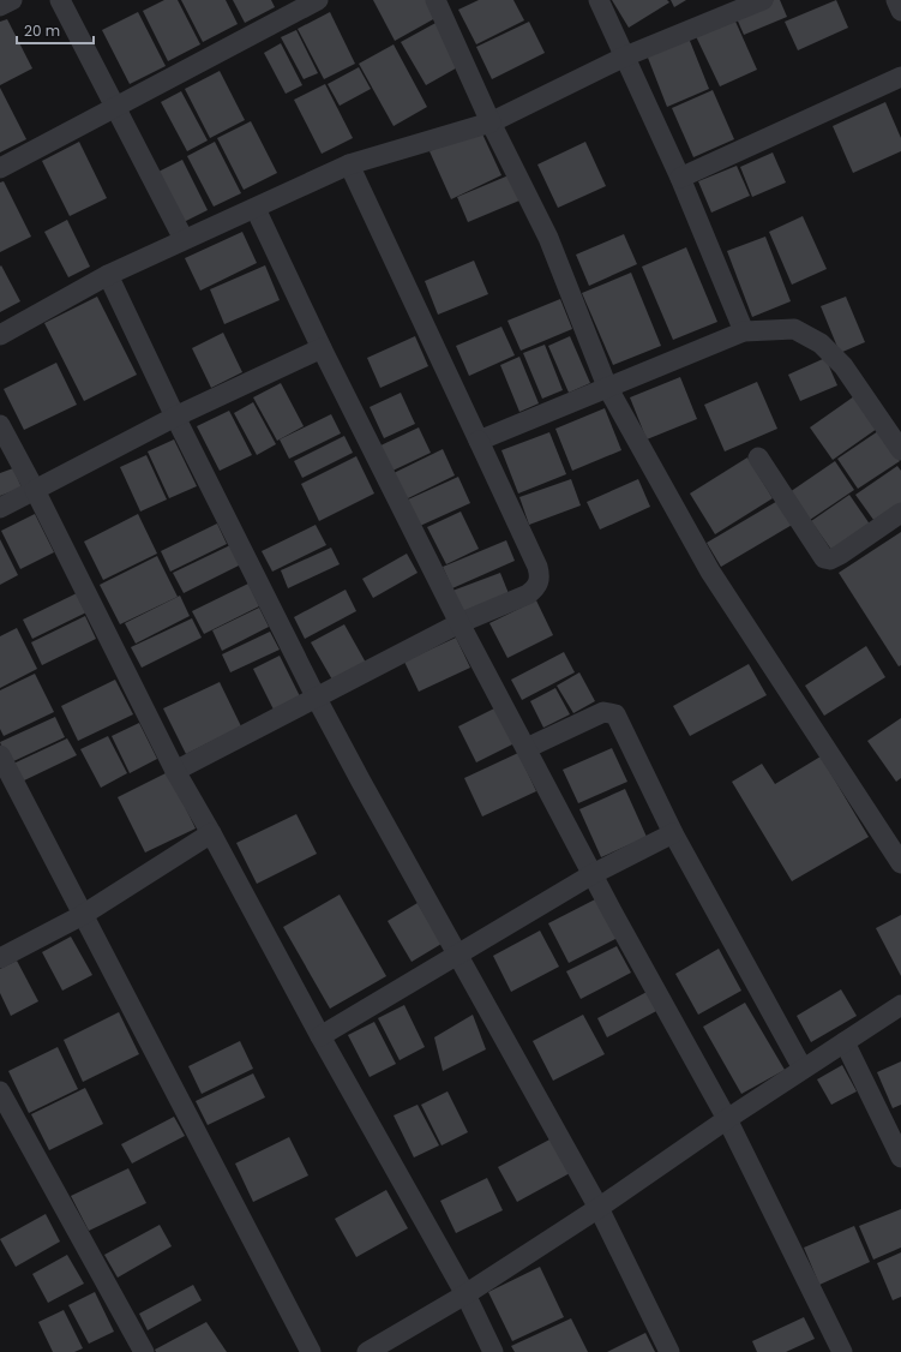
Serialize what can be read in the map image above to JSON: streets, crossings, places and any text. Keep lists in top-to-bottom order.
{
  "scale_bar": "20 m"
}
